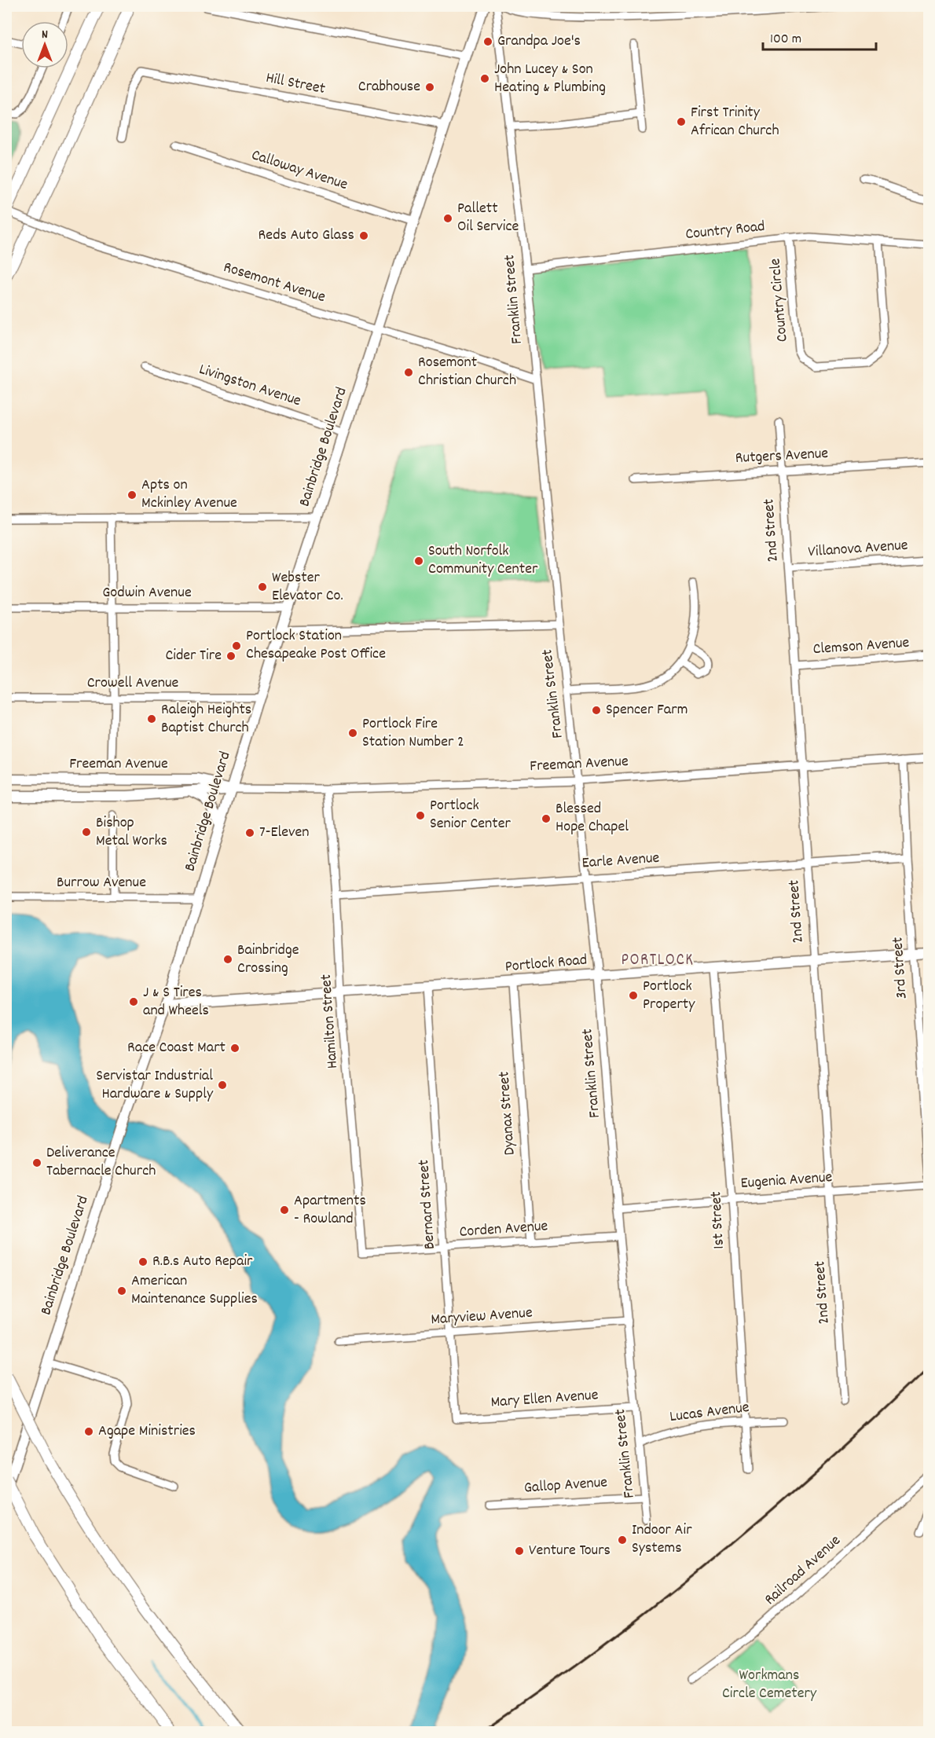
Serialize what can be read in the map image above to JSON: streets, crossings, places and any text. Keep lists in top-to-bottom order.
{
  "streets": {
    "main road": ["Bainbridge Boulevard", "Freeman Avenue", "Portlock Road"],
    "street": [
      "Hill Street",
      "Calloway Avenue",
      "Country Road",
      "Rosemont Avenue",
      "Franklin Street",
      "Country Circle",
      "Livingston Avenue",
      "Rutgers Avenue",
      "2nd Street",
      "Villanova Avenue",
      "Godwin Avenue",
      "Clemson Avenue",
      "Crowell Avenue",
      "Earle Avenue",
      "Burrow Avenue",
      "3rd Street",
      "Hamilton Street",
      "Dyanax Street",
      "Eugenia Avenue",
      "Bernard Street",
      "1st Street",
      "Corden Avenue",
      "Maryview Avenue",
      "Mary Ellen Avenue",
      "Lucas Avenue",
      "Gallop Avenue",
      "Railroad Avenue"
    ]
  },
  "crossings": [
    ["Hill Street", "Bainbridge Boulevard"],
    ["Calloway Avenue", "Bainbridge Boulevard"],
    ["Country Road", "Franklin Street"],
    ["Country Road", "Country Circle"],
    ["Rosemont Avenue", "Franklin Street"],
    ["Rosemont Avenue", "Bainbridge Boulevard"],
    ["Franklin Street", "Freeman Avenue"],
    ["Franklin Street", "Earle Avenue"],
    ["Franklin Street", "Portlock Road"],
    ["Franklin Street", "Eugenia Avenue"],
    ["Franklin Street", "Corden Avenue"],
    ["Franklin Street", "Maryview Avenue"],
    ["Franklin Street", "Mary Ellen Avenue"],
    ["Franklin Street", "Lucas Avenue"],
    ["Franklin Street", "Gallop Avenue"],
    ["Livingston Avenue", "Bainbridge Boulevard"],
    ["Bainbridge Boulevard", "Godwin Avenue"],
    ["Bainbridge Boulevard", "Crowell Avenue"],
    ["Bainbridge Boulevard", "Freeman Avenue"],
    ["Bainbridge Boulevard", "Burrow Avenue"],
    ["Bainbridge Boulevard", "Portlock Road"],
    ["Rutgers Avenue", "2nd Street"],
    ["2nd Street", "Villanova Avenue"],
    ["2nd Street", "Clemson Avenue"],
    ["2nd Street", "Freeman Avenue"],
    ["2nd Street", "Earle Avenue"],
    ["2nd Street", "Portlock Road"],
    ["2nd Street", "Eugenia Avenue"],
    ["Freeman Avenue", "3rd Street"],
    ["Freeman Avenue", "Hamilton Street"],
    ["Earle Avenue", "3rd Street"],
    ["Earle Avenue", "Hamilton Street"],
    ["Portlock Road", "3rd Street"],
    ["Portlock Road", "Hamilton Street"],
    ["Portlock Road", "Dyanax Street"],
    ["Portlock Road", "Bernard Street"],
    ["Portlock Road", "1st Street"],
    ["Hamilton Street", "Corden Avenue"],
    ["Dyanax Street", "Corden Avenue"],
    ["Eugenia Avenue", "1st Street"],
    ["Bernard Street", "Corden Avenue"],
    ["Bernard Street", "Maryview Avenue"],
    ["Bernard Street", "Mary Ellen Avenue"],
    ["1st Street", "Lucas Avenue"]
  ],
  "districts": ["PORTLOCK"],
  "parks": ["Workmans Circle Cemetery"],
  "places": [
    "Grandpa Joe's",
    "John Lucey & Son Heating & Plumbing",
    "Crabhouse",
    "First Trinity African Church",
    "Pallett Oil Service",
    "Reds Auto Glass",
    "Rosemont Christian Church",
    "Apts on Mckinley Avenue",
    "South Norfolk Community Center",
    "Webster Elevator Co.",
    "Portlock Station Chesapeake Post Office",
    "Cider Tire",
    "Spencer Farm",
    "Raleigh Heights Baptist Church",
    "Portlock Fire Station Number 2",
    "Portlock Senior Center",
    "Blessed Hope Chapel",
    "Bishop Metal Works",
    "7-Eleven",
    "Bainbridge Crossing",
    "Portlock Property",
    "J & S Tires and Wheels",
    "Race Coast Mart",
    "Servistar Industrial Hardware & Supply",
    "Deliverance Tabernacle Church",
    "Apartments - Rowland",
    "R.B.s Auto Repair",
    "American Maintenance Supplies",
    "Agape Ministries",
    "Indoor Air Systems",
    "Venture Tours"
  ],
  "scale_bar": "100 m",
  "north": "top"
}
